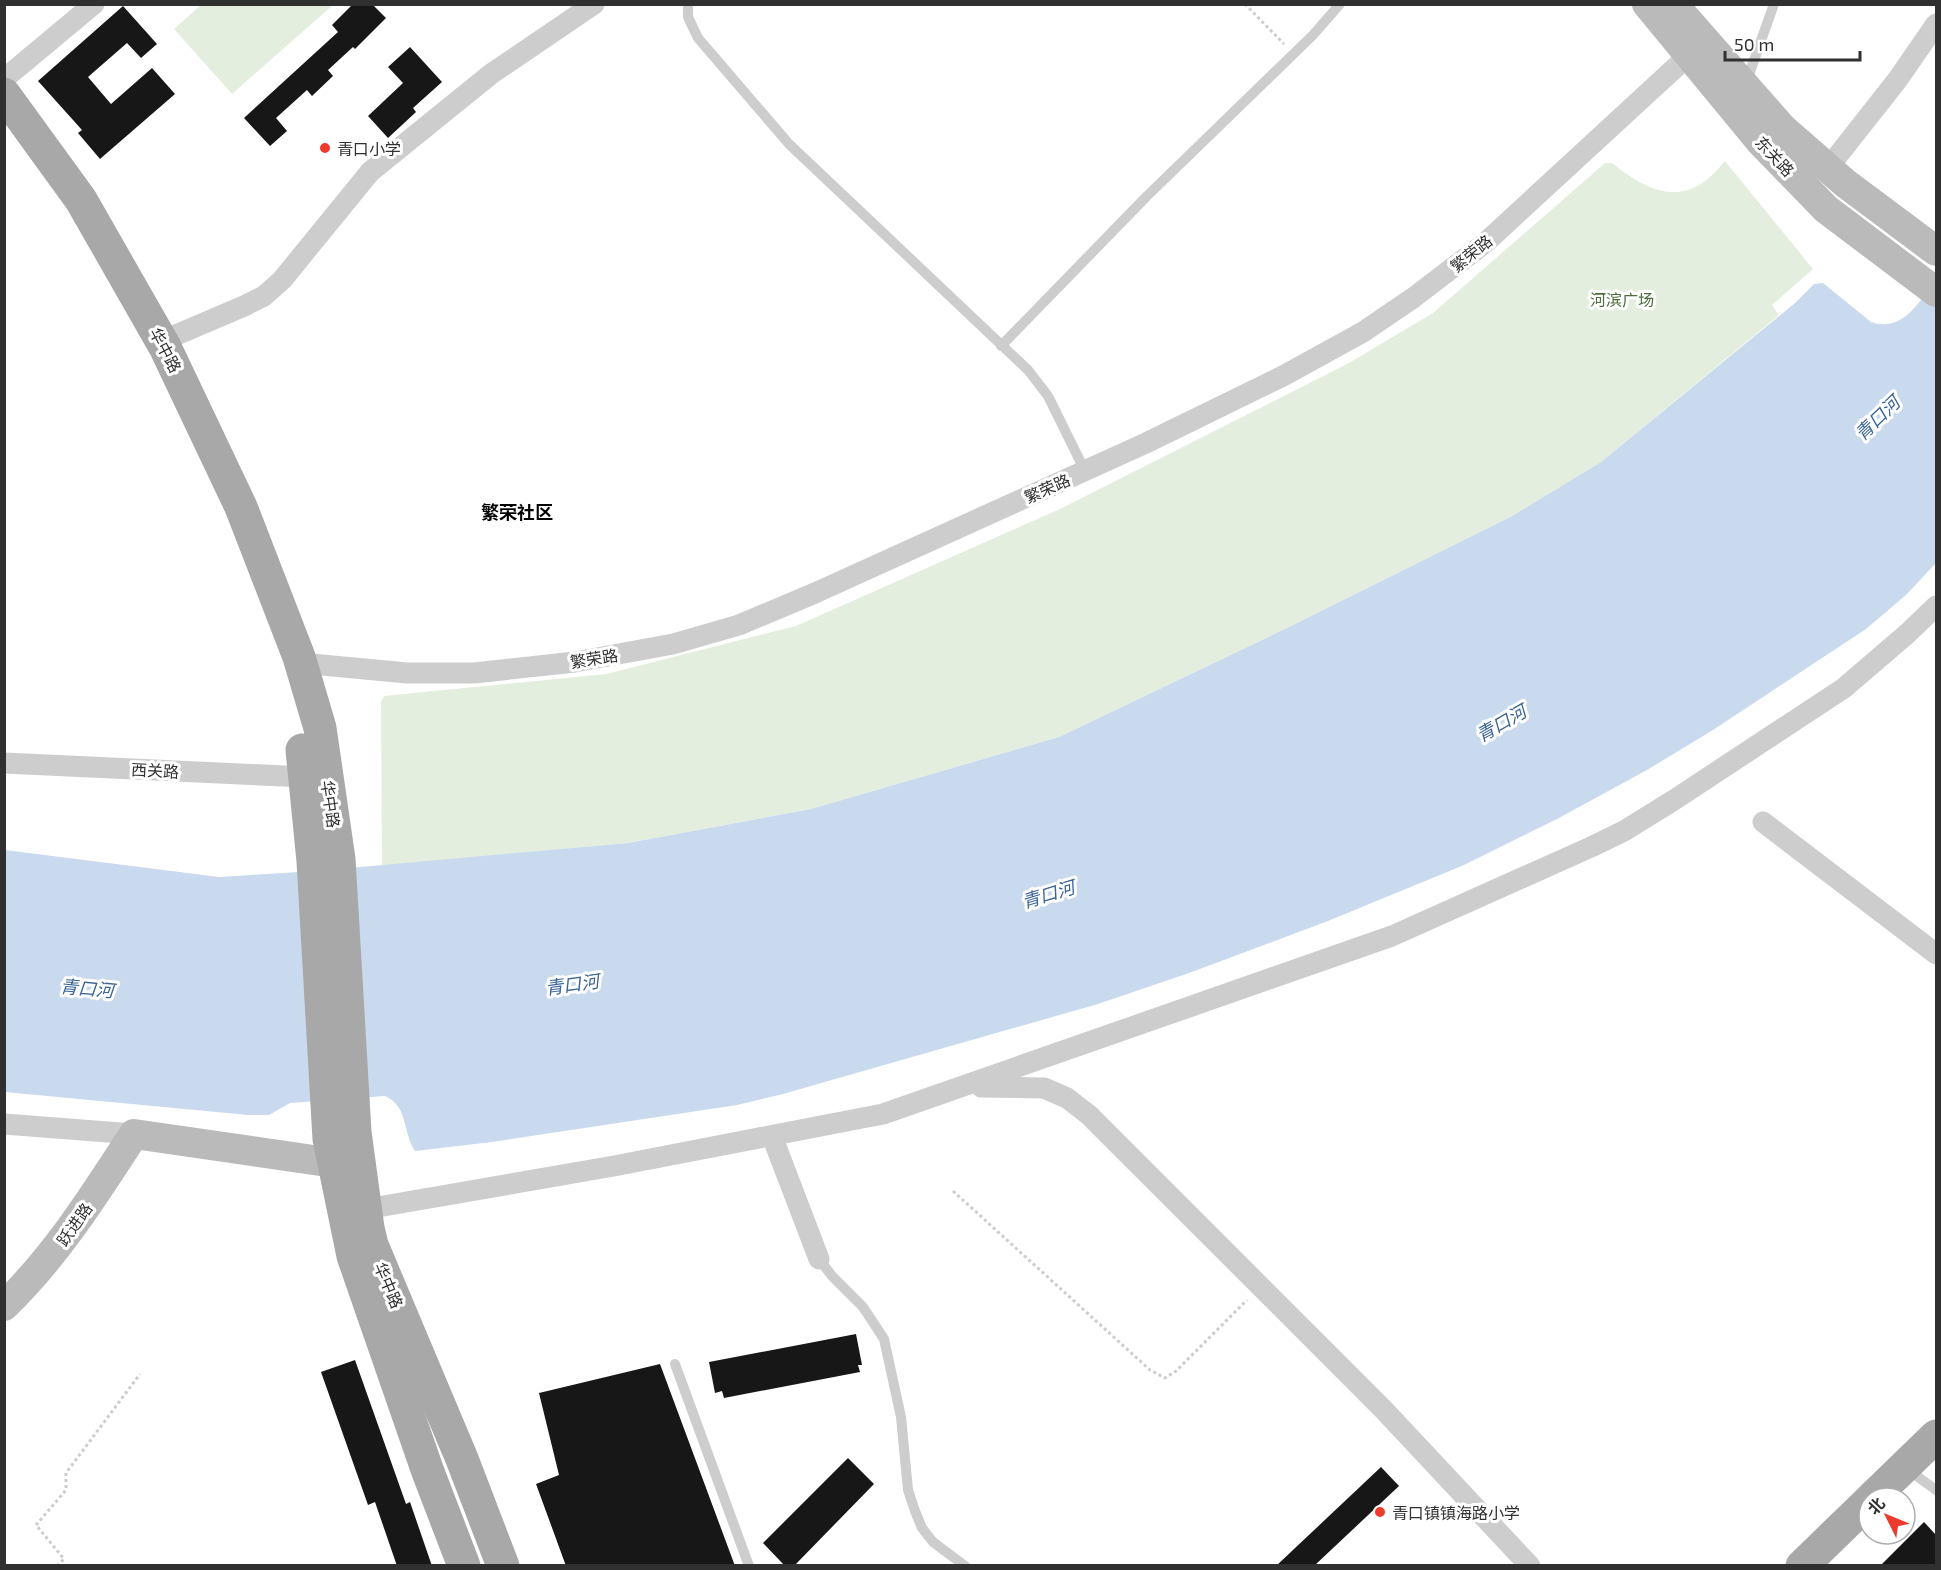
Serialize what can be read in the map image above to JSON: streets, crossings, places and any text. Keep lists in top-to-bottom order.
{
  "streets": {
    "main road": ["东关路", "华中路", "跃进路"],
    "street": ["繁荣路", "西关路"]
  },
  "crossings": [
    ["东关路", "繁荣路"],
    ["繁荣路", "华中路"],
    ["华中路", "西关路"]
  ],
  "districts": ["繁荣社区"],
  "water": ["青口河"],
  "parks": ["河滨广场"],
  "places": ["青口小学", "青口镇镇海路小学"],
  "scale_bar": "50 m",
  "north": "top left"
}
